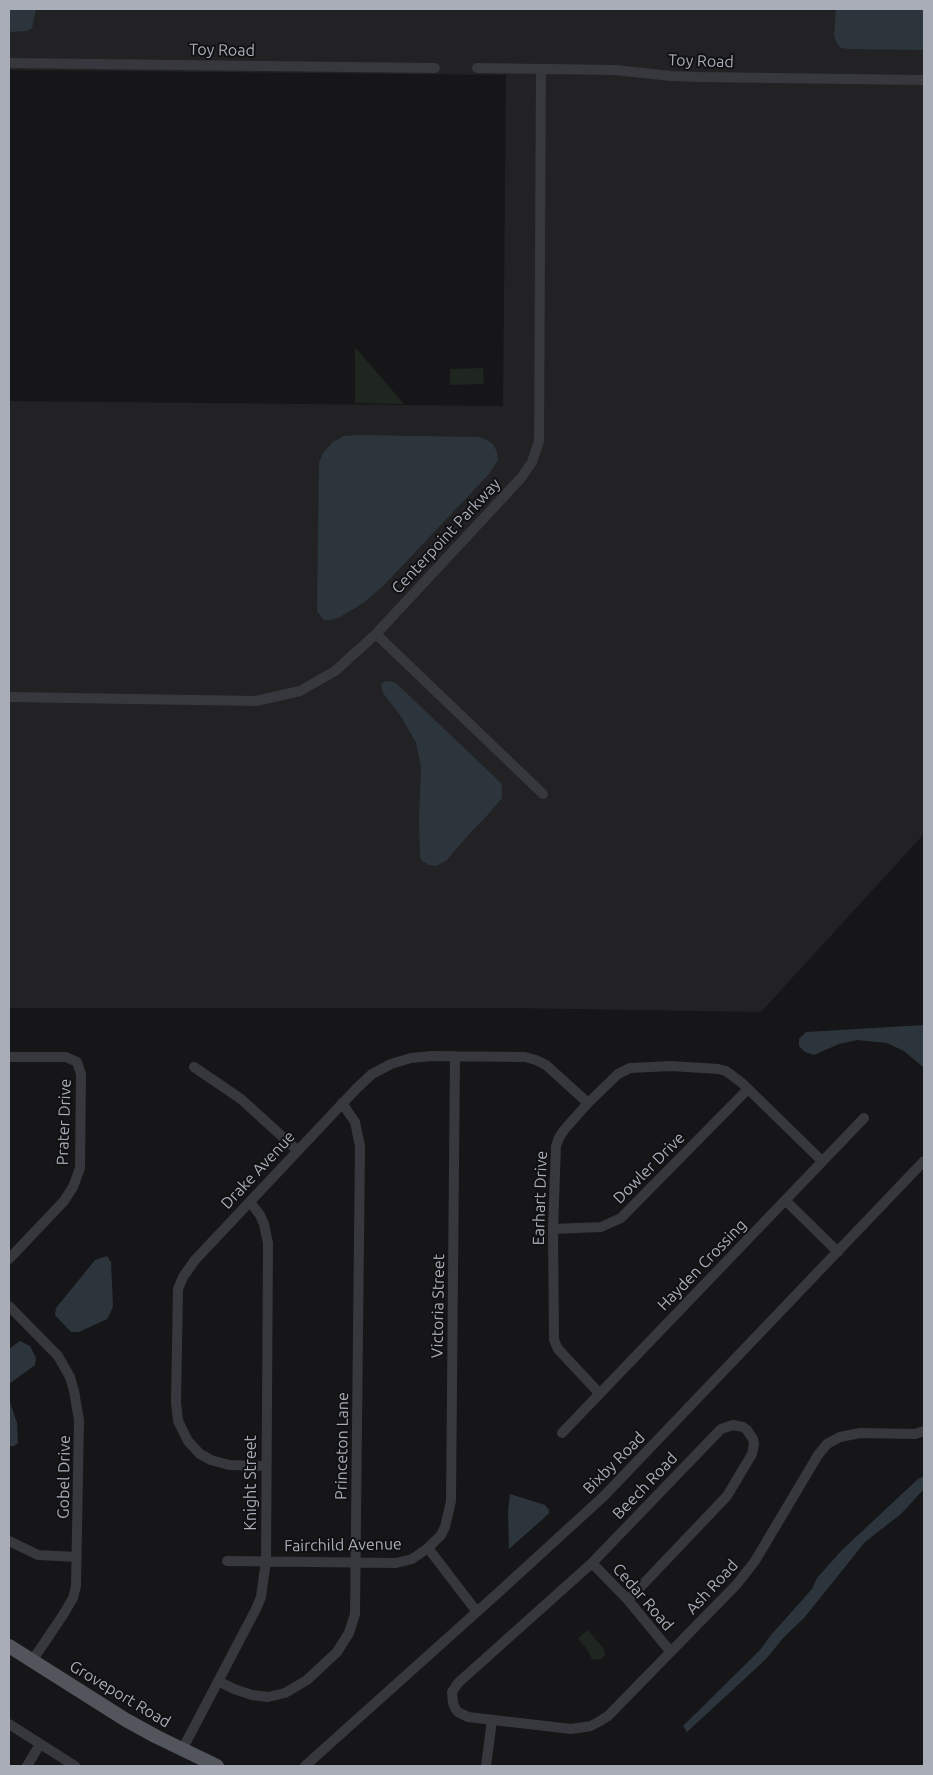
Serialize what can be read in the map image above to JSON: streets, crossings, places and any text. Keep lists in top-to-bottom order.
{
  "streets": {
    "main road": ["Groveport Road"],
    "street": [
      "Toy Road",
      "Centerpoint Parkway",
      "Prater Drive",
      "Dowler Drive",
      "Drake Avenue",
      "Earhart Drive",
      "Hayden Crossing",
      "Victoria Street",
      "Princeton Lane",
      "Bixby Road",
      "Gobel Drive",
      "Knight Street",
      "Beech Road",
      "Fairchild Avenue",
      "Ash Road",
      "Cedar Road"
    ]
  },
  "crossings": [
    ["Toy Road", "Centerpoint Parkway"],
    ["Dowler Drive", "Earhart Drive"],
    ["Drake Avenue", "Earhart Drive"],
    ["Drake Avenue", "Victoria Street"],
    ["Drake Avenue", "Princeton Lane"],
    ["Drake Avenue", "Knight Street"],
    ["Earhart Drive", "Hayden Crossing"],
    ["Victoria Street", "Fairchild Avenue"],
    ["Princeton Lane", "Knight Street"],
    ["Princeton Lane", "Fairchild Avenue"],
    ["Gobel Drive", "Groveport Road"],
    ["Knight Street", "Fairchild Avenue"],
    ["Knight Street", "Groveport Road"],
    ["Beech Road", "Ash Road"],
    ["Beech Road", "Cedar Road"],
    ["Ash Road", "Cedar Road"]
  ]
}
